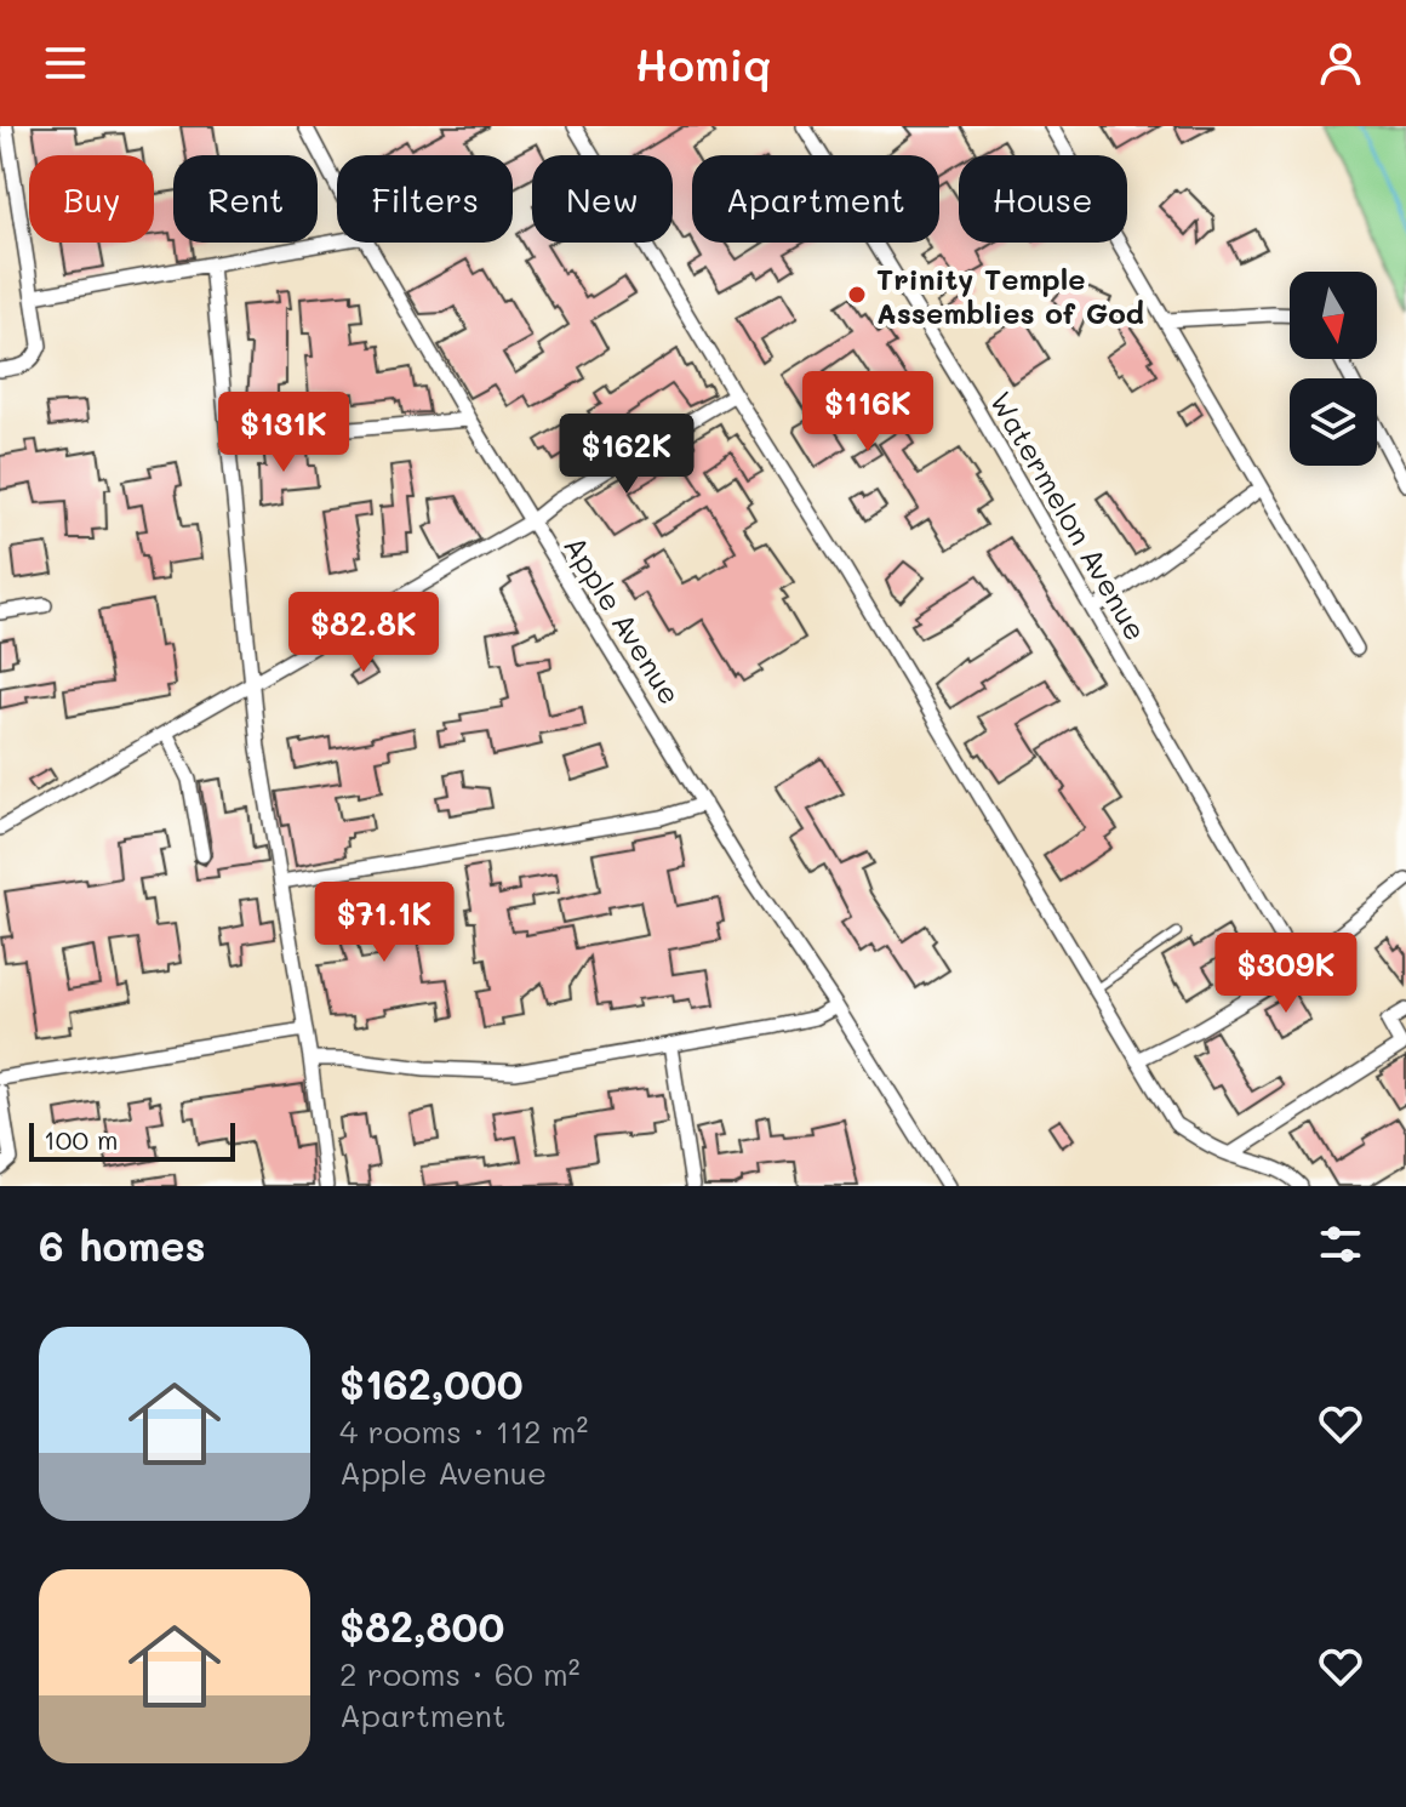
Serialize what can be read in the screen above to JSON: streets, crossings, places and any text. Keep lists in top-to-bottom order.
{
  "streets": {
    "street": ["Watermelon Avenue", "Apple Avenue"]
  },
  "places": ["Trinity Temple Assemblies of God"],
  "scale_bar": "100 m",
  "north": "bottom",
  "page": {
    "header": "Homiq",
    "chip": [
      "Buy",
      "Rent",
      "Filters",
      "New",
      "Apartment",
      "House"
    ],
    "price": [
      "$116K",
      "$131K",
      "$162K",
      "$82.8K",
      "$71.1K",
      "$309K"
    ],
    "scale": "100 m",
    "heading": "6 homes",
    "list": [
      {
        "name": "$162,000",
        "note": "4 rooms · 112 m² · Apple Avenue"
      },
      {
        "name": "$82,800",
        "note": "2 rooms · 60 m² · Apartment"
      }
    ]
  }
}
